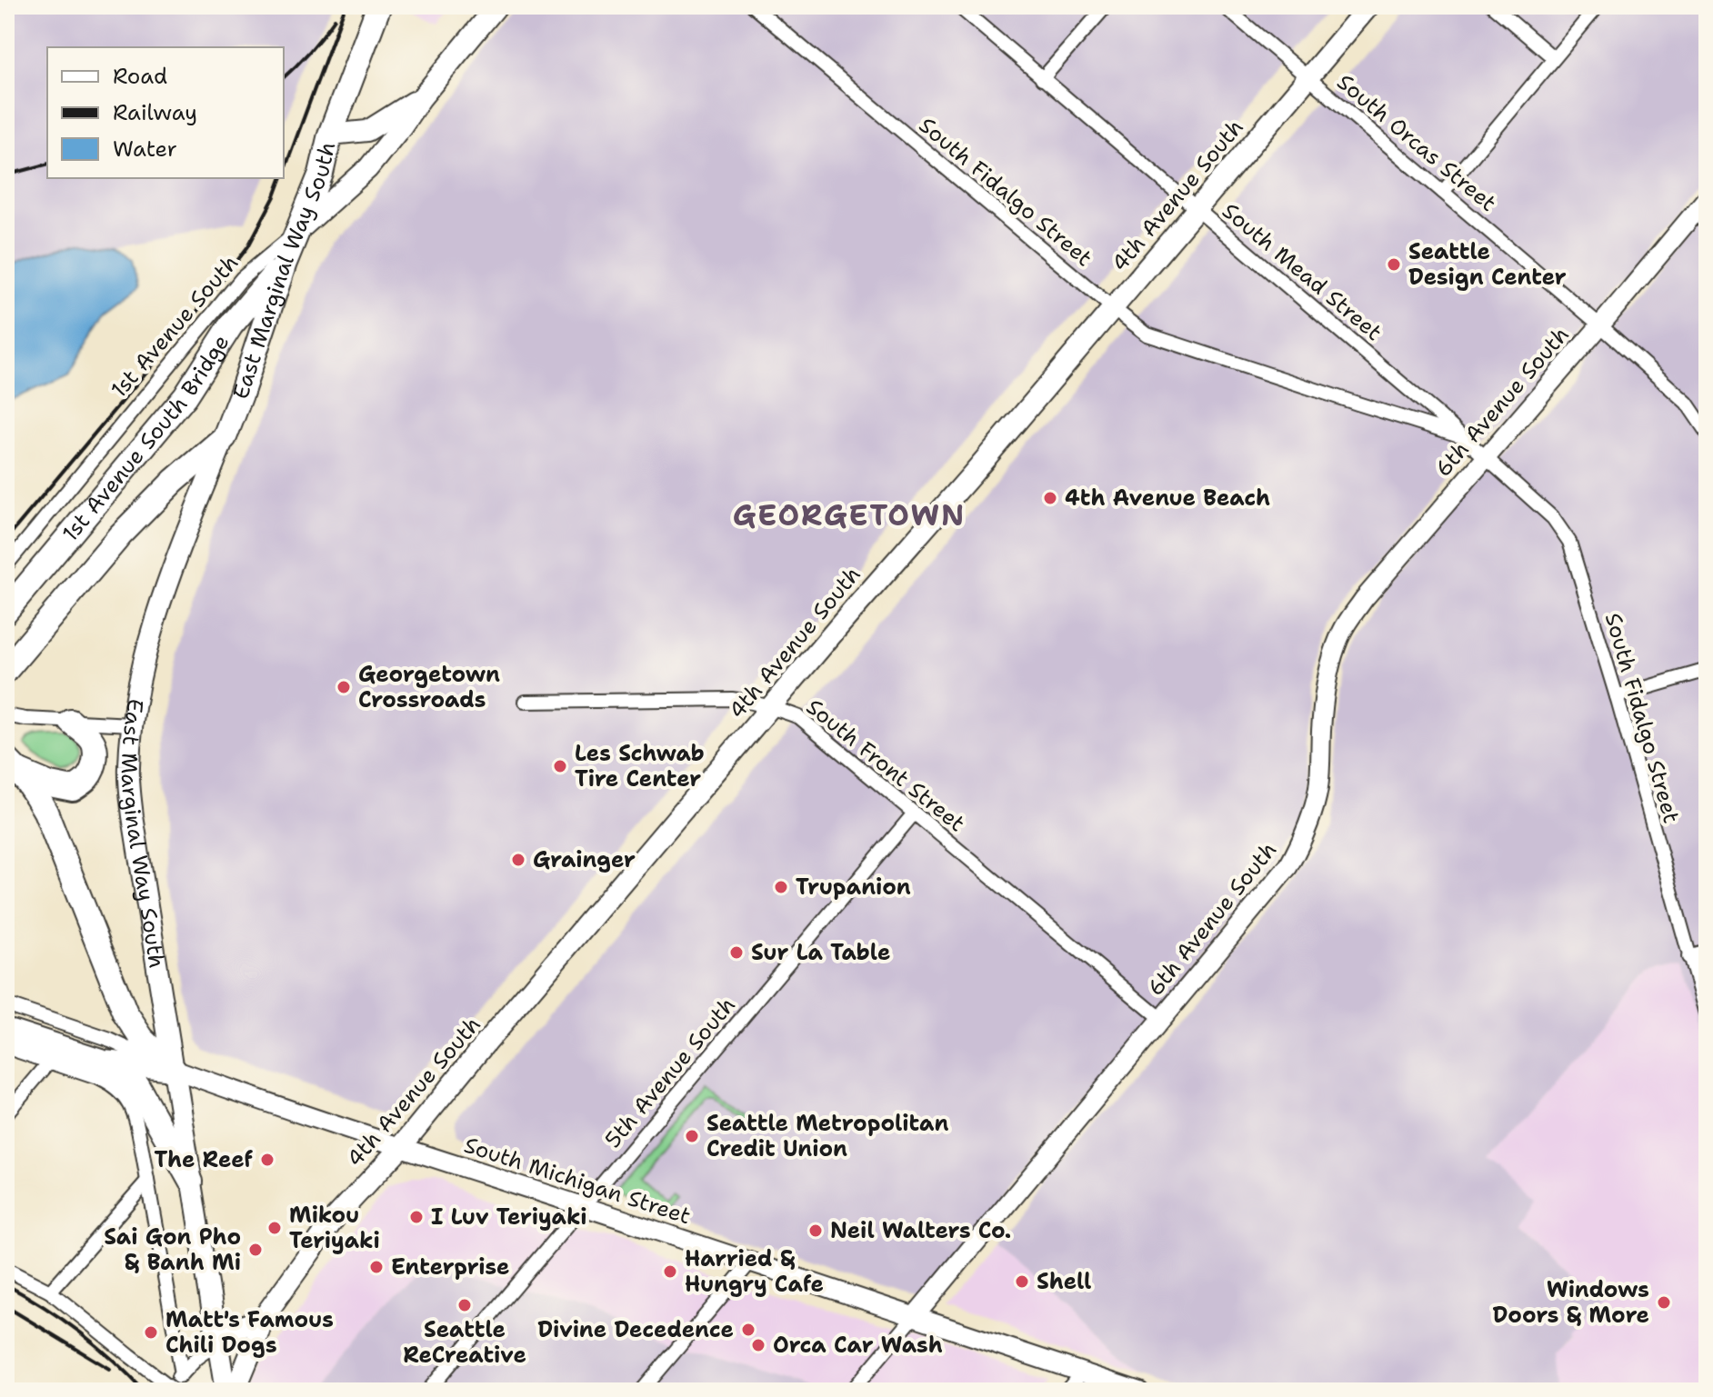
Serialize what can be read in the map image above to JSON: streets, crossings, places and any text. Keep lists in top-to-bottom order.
{
  "streets": {
    "highway": ["East Marginal Way South", "1st Avenue South Bridge"],
    "main road": ["4th Avenue South", "1st Avenue South"],
    "street": [
      "South Orcas Street",
      "South Fidalgo Street",
      "South Mead Street",
      "6th Avenue South",
      "South Front Street",
      "5th Avenue South",
      "South Michigan Street"
    ]
  },
  "crossings": [
    ["South Orcas Street", "4th Avenue South"],
    ["South Orcas Street", "6th Avenue South"],
    ["South Fidalgo Street", "4th Avenue South"],
    ["South Fidalgo Street", "South Mead Street"],
    ["South Fidalgo Street", "6th Avenue South"],
    ["4th Avenue South", "East Marginal Way South"],
    ["4th Avenue South", "South Mead Street"],
    ["4th Avenue South", "South Front Street"],
    ["4th Avenue South", "South Michigan Street"],
    ["East Marginal Way South", "1st Avenue South"],
    ["East Marginal Way South", "1st Avenue South Bridge"],
    ["East Marginal Way South", "South Michigan Street"],
    ["South Mead Street", "6th Avenue South"],
    ["6th Avenue South", "South Front Street"],
    ["6th Avenue South", "South Michigan Street"],
    ["South Front Street", "5th Avenue South"],
    ["5th Avenue South", "South Michigan Street"]
  ],
  "districts": ["GEORGETOWN"],
  "places": [
    "Seattle Design Center",
    "4th Avenue Beach",
    "Georgetown Crossroads",
    "Les Schwab Tire Center",
    "Grainger",
    "Trupanion",
    "Sur La Table",
    "Seattle Metropolitan Credit Union",
    "The Reef",
    "I Luv Teriyaki",
    "Mikou Teriyaki",
    "Neil Walters Co.",
    "Sai Gon Pho & Banh Mi",
    "Enterprise",
    "Harried & Hungry Cafe",
    "Shell",
    "Windows Doors & More",
    "Seattle ReCreative",
    "Divine Decedence",
    "Matt's Famous Chili Dogs",
    "Orca Car Wash"
  ],
  "legend": ["Road", "Railway", "Water"]
}
